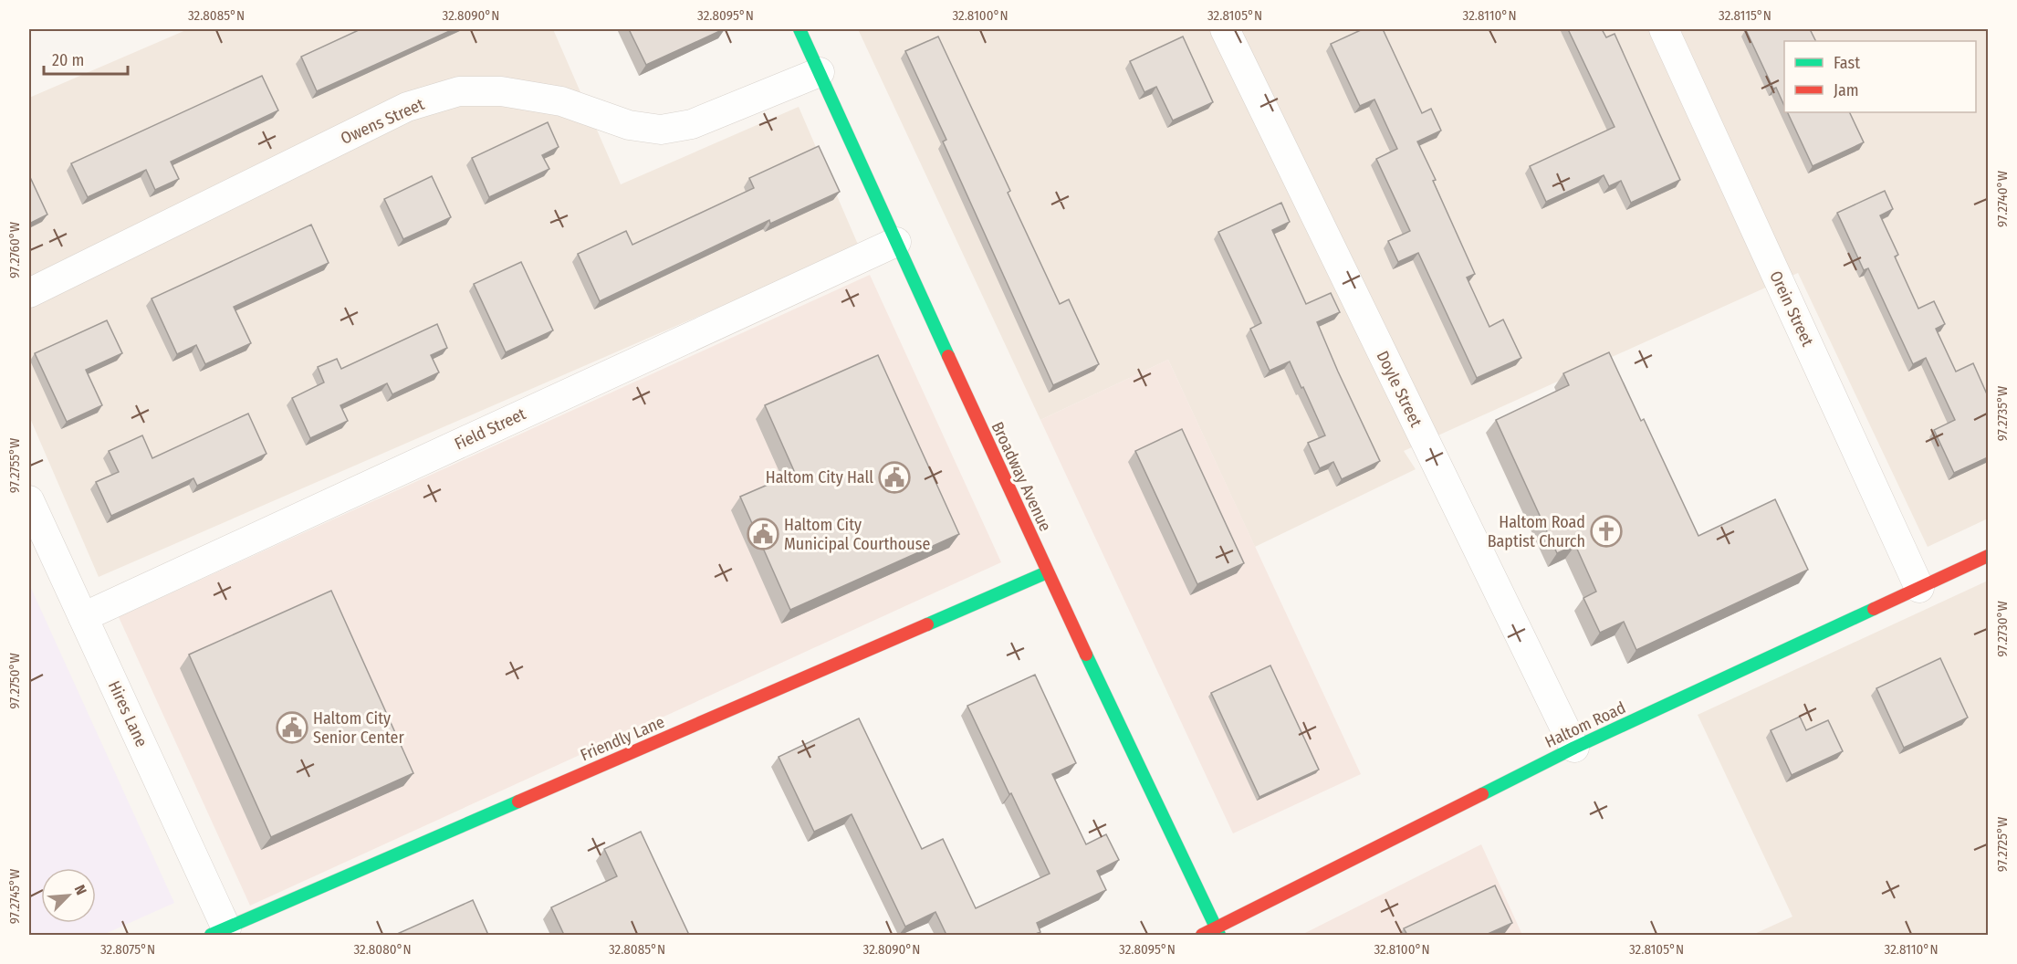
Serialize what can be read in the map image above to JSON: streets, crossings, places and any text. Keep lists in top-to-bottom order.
{
  "streets": {
    "main road": ["Broadway Avenue", "Haltom Road", "Friendly Lane"],
    "street": [
      "Owens Street",
      "Orein Street",
      "Doyle Street",
      "Field Street",
      "Hires Lane"
    ]
  },
  "crossings": [
    ["Owens Street", "Broadway Avenue"],
    ["Orein Street", "Haltom Road"],
    ["Doyle Street", "Haltom Road"],
    ["Field Street", "Broadway Avenue"],
    ["Field Street", "Hires Lane"],
    ["Broadway Avenue", "Haltom Road"],
    ["Broadway Avenue", "Friendly Lane"],
    ["Hires Lane", "Friendly Lane"]
  ],
  "places": {
    "public building": ["Haltom City Hall", "Haltom City Municipal Courthouse", "Haltom City Senior Center"],
    "church": ["Haltom Road Baptist Church"]
  },
  "legend": ["Fast", "Jam"],
  "scale_bar": "20 m",
  "north": "top right",
  "coordinates": [
    "32.8085°N",
    "32.8090°N",
    "32.8095°N",
    "32.8100°N",
    "32.8105°N",
    "32.8110°N",
    "32.8115°N",
    "97.2740°W",
    "97.2760°W",
    "97.2735°W",
    "97.2755°W",
    "97.2730°W",
    "97.2750°W",
    "97.2725°W",
    "97.2745°W",
    "32.8075°N",
    "32.8080°N"
  ]
}
